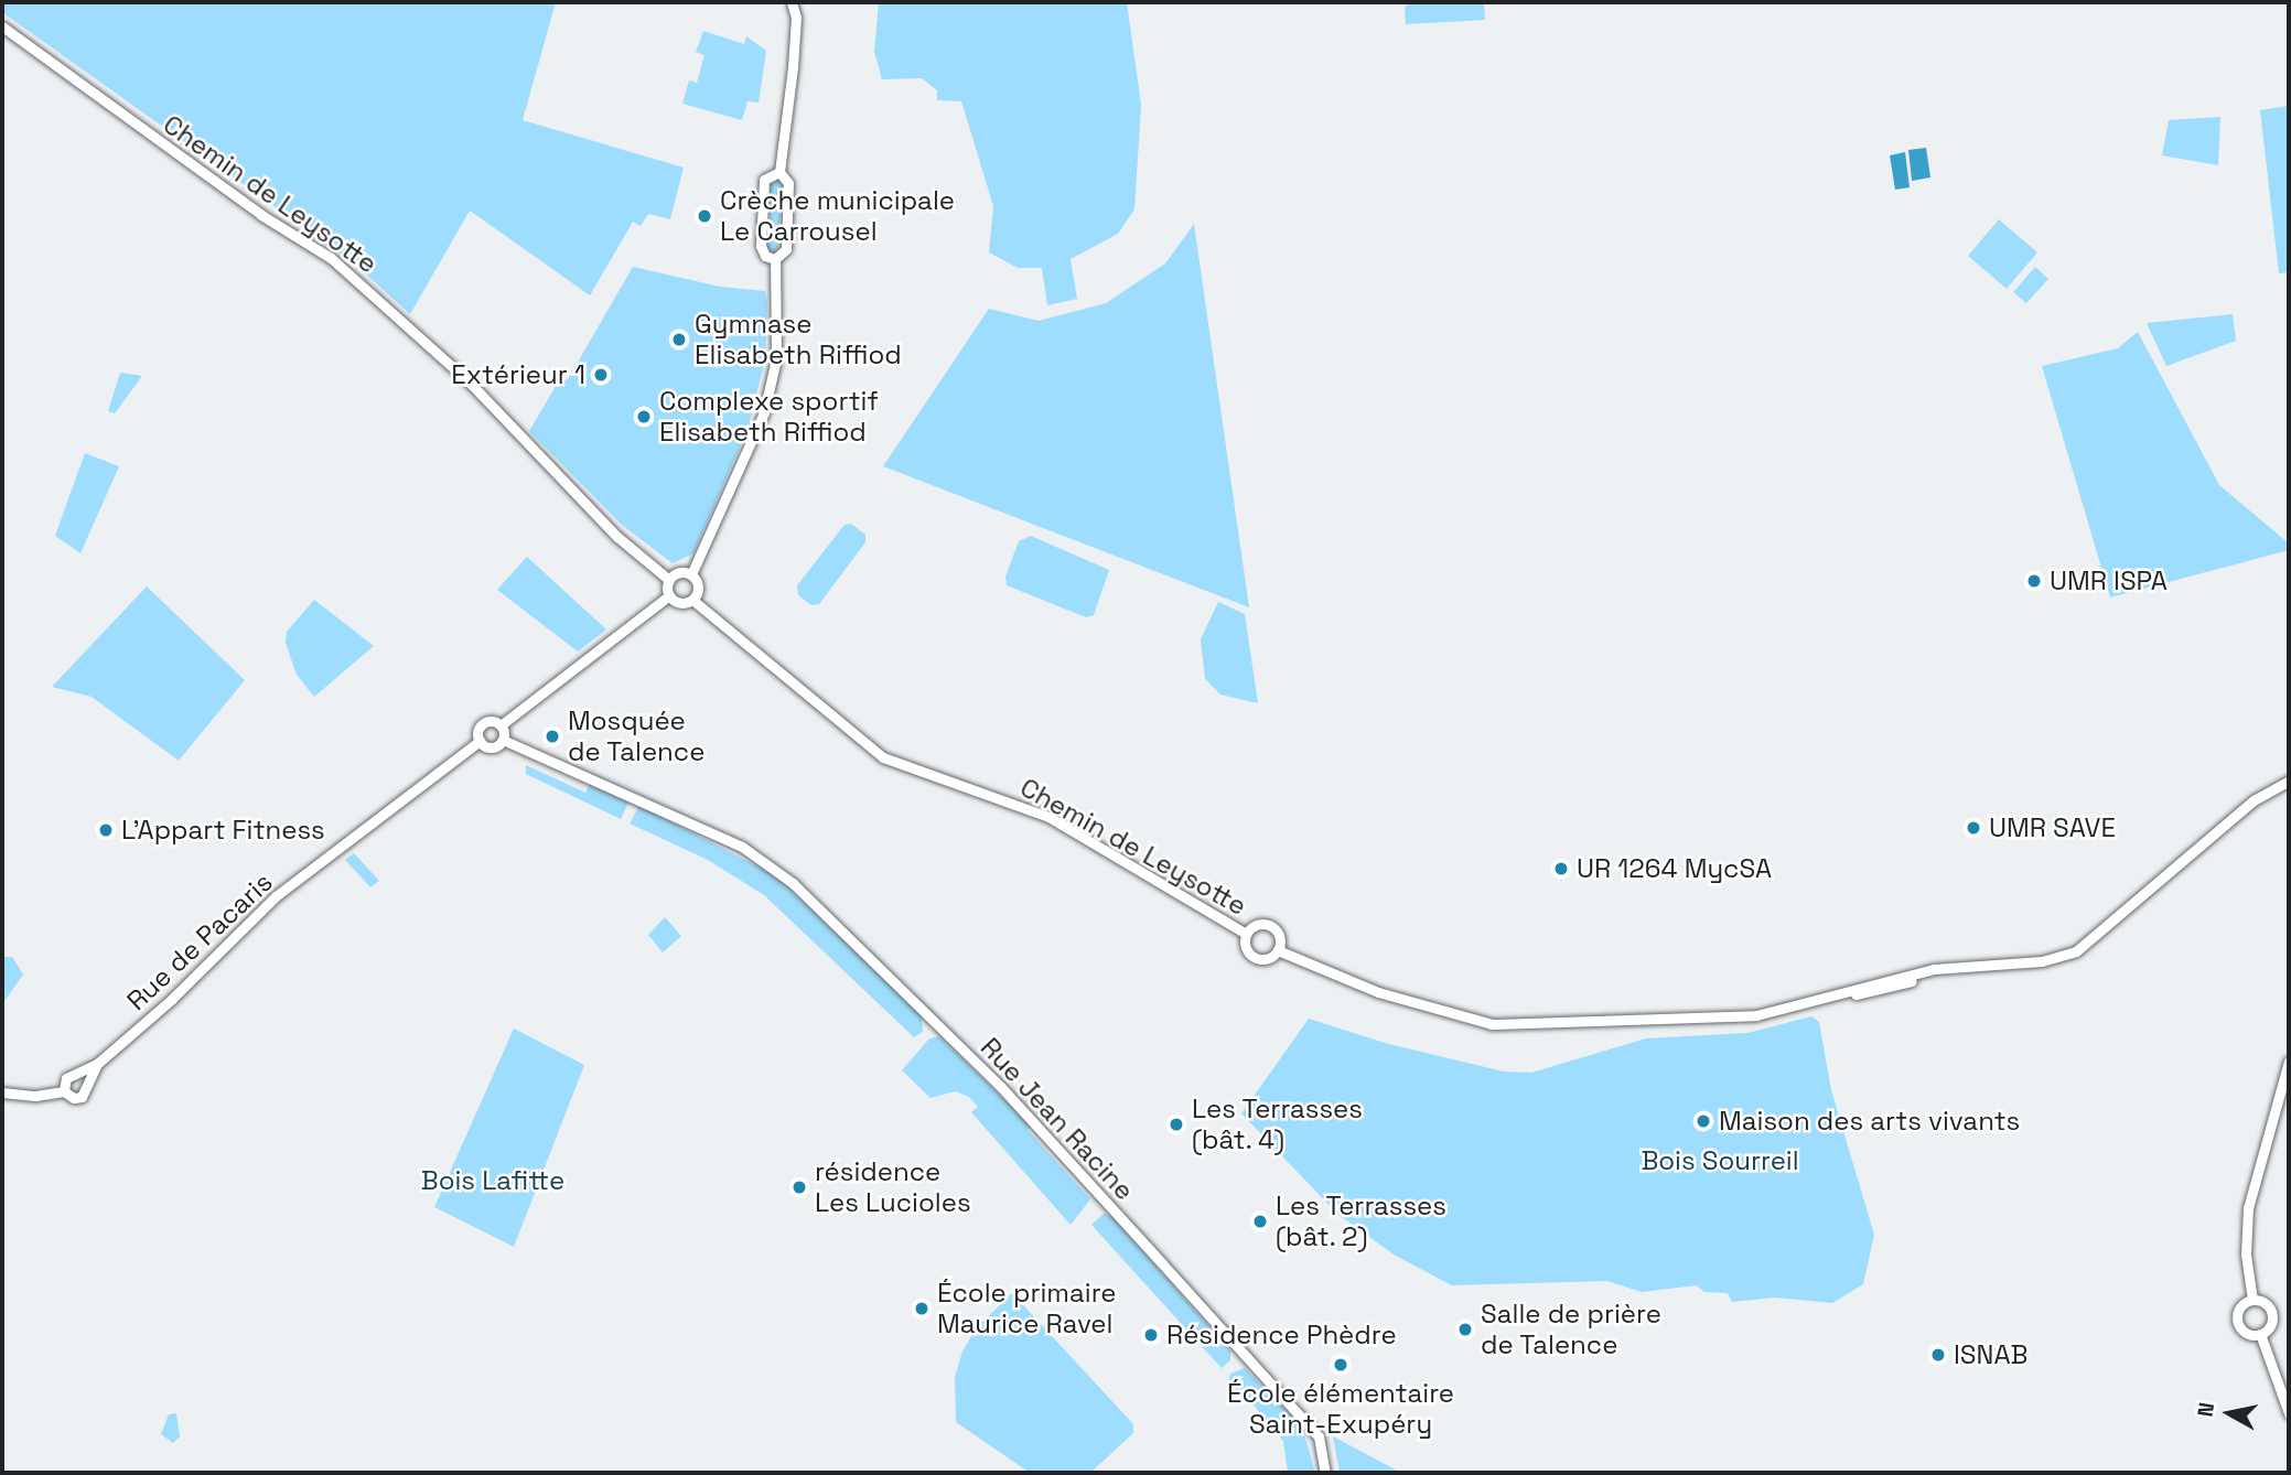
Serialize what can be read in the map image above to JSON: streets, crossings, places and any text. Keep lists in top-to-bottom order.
{
  "streets": {
    "street": ["Chemin de Leysotte", "Rue de Pacaris", "Rue Jean Racine"]
  },
  "parks": ["Bois Sourreil", "Bois Lafitte"],
  "places": [
    "Crèche municipale Le Carrousel",
    "Gymnase Elisabeth Riffiod",
    "Extérieur 1",
    "Complexe sportif Elisabeth Riffiod",
    "UMR ISPA",
    "Mosquée de Talence",
    "UMR SAVE",
    "L'Appart Fitness",
    "UR 1264 MycSA",
    "Maison des arts vivants",
    "Les Terrasses (bât. 4)",
    "résidence Les Lucioles",
    "Les Terrasses (bât. 2)",
    "École primaire Maurice Ravel",
    "Salle de prière de Talence",
    "Résidence Phèdre",
    "ISNAB",
    "École élémentaire Saint-Exupéry"
  ],
  "north": "left"
}
